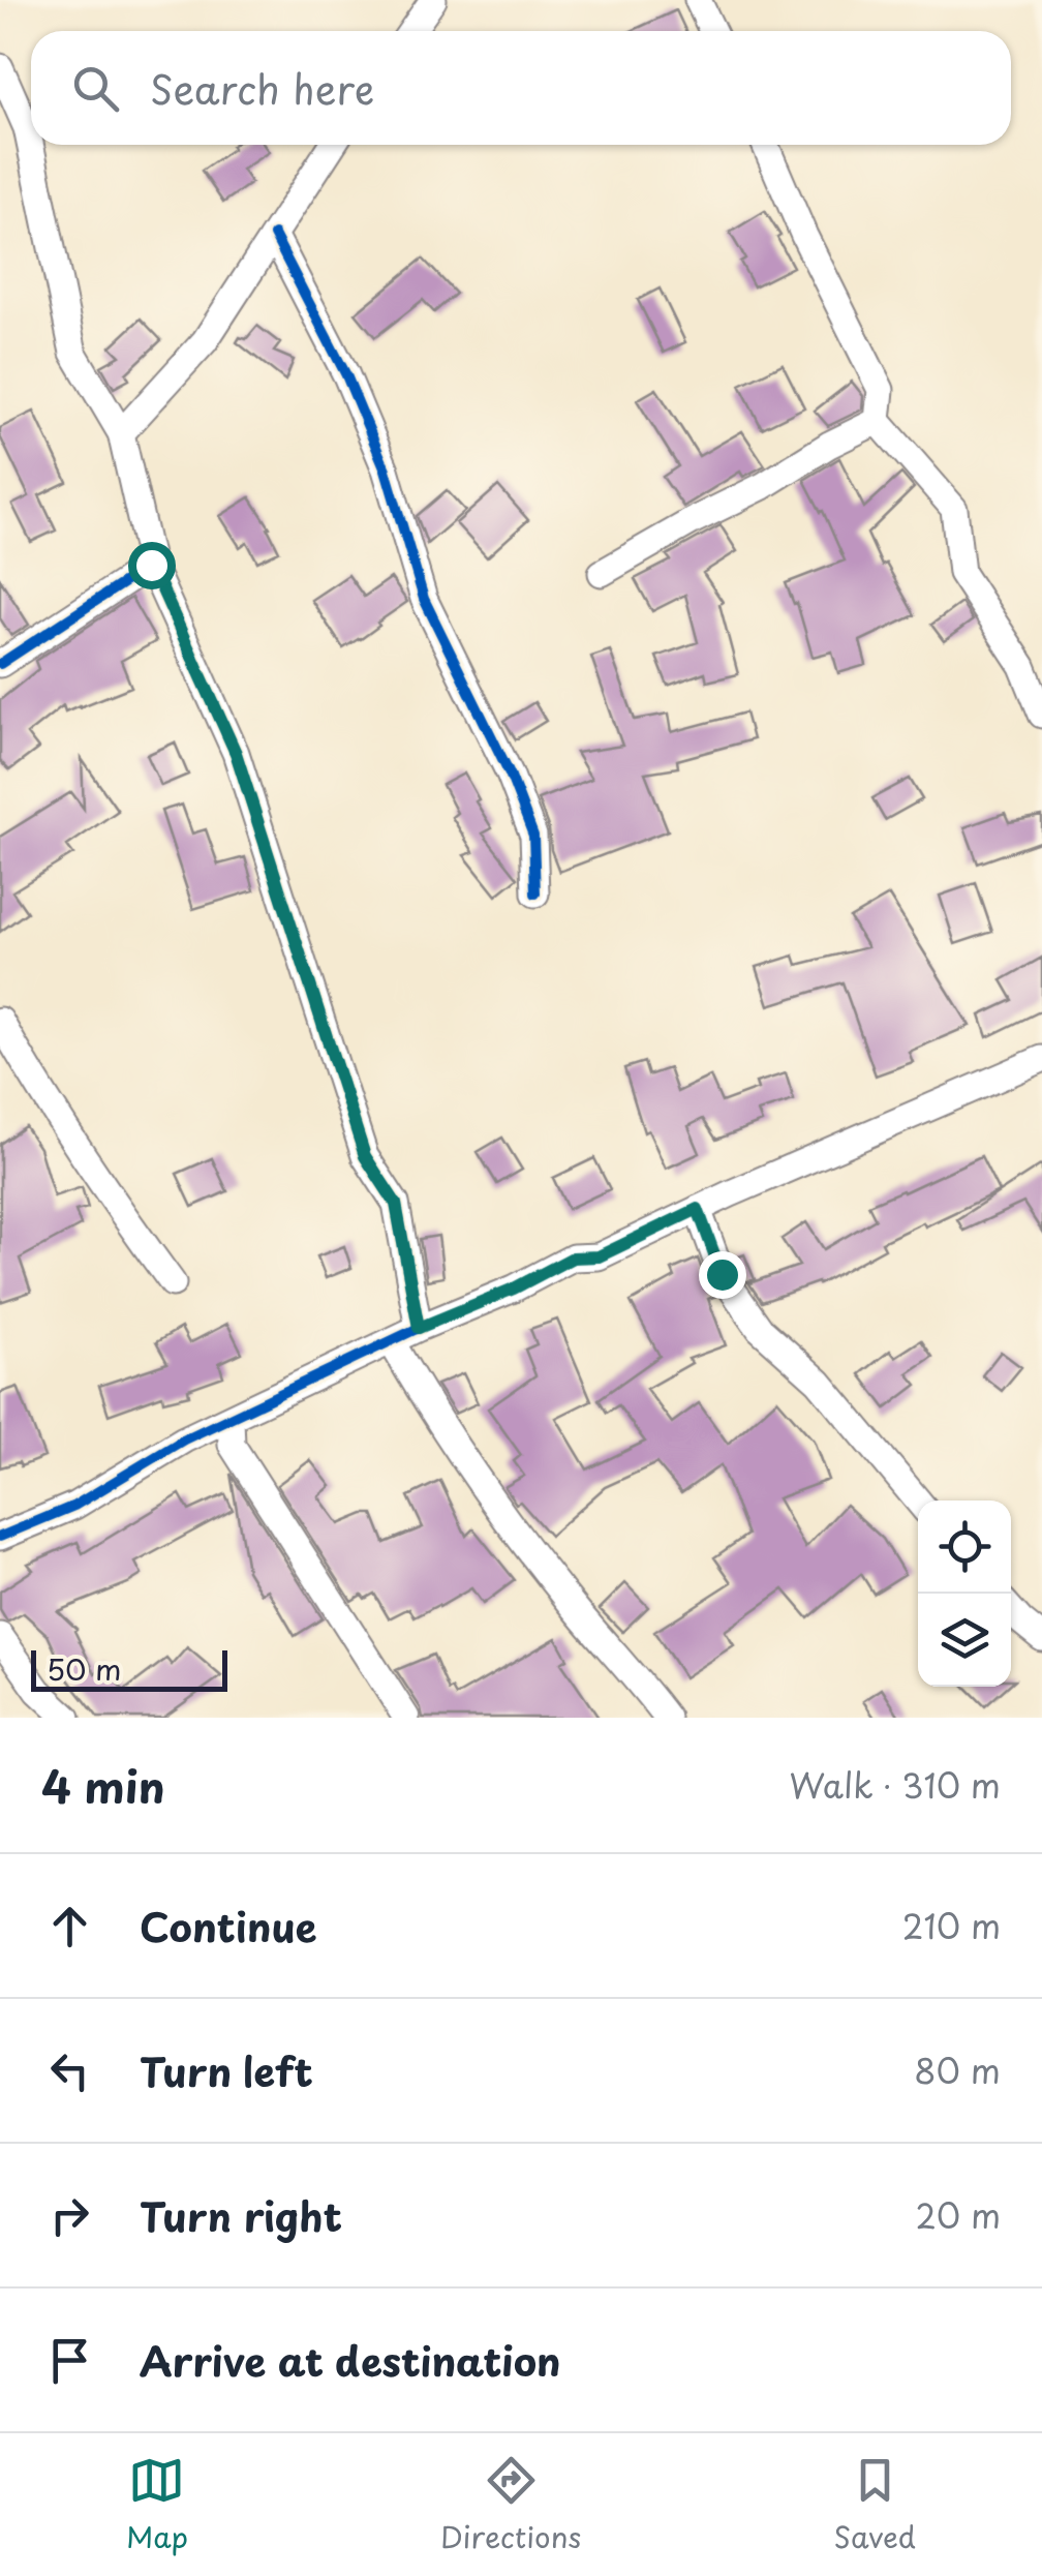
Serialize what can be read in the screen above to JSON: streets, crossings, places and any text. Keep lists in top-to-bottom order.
{
  "scale_bar": "50 m",
  "page": {
    "search": "Search here",
    "scale": "50 m",
    "heading": ["4 min", "Walk · 310 m"],
    "list": [
      ["Continue", "210 m"],
      ["Turn left", "80 m"],
      ["Turn right", "20 m"],
      "Arrive at destination"
    ],
    "nav": ["Map", "Directions", "Saved"]
  }
}
